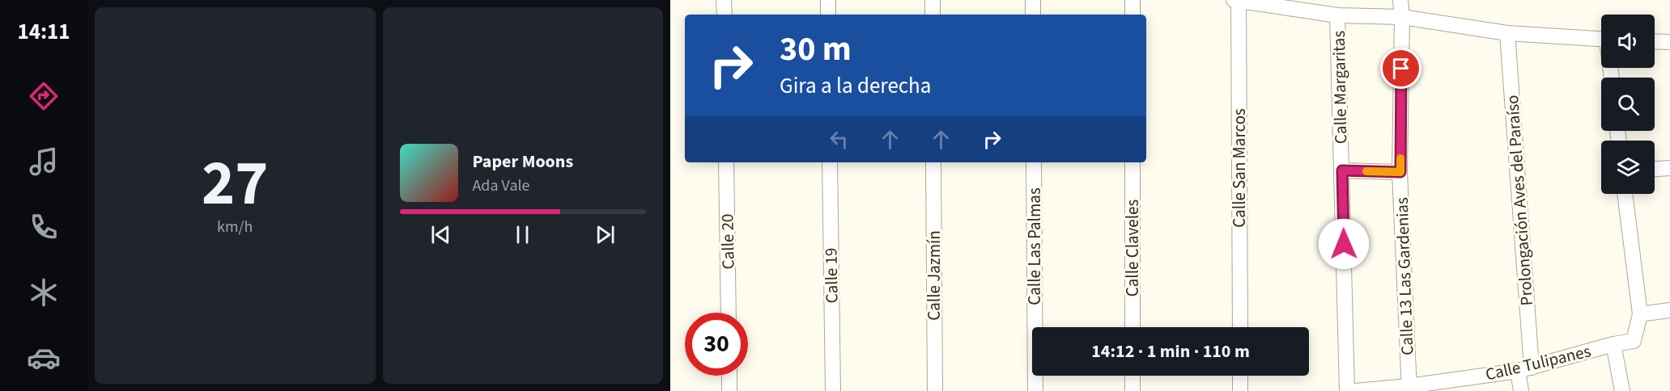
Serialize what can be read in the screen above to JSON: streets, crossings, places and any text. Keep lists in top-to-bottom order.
{
  "streets": {
    "street": [
      "Calle Margaritas",
      "Calle San Marcos",
      "Prolongación Aves del Paraíso",
      "Calle 20",
      "Calle Las Palmas",
      "Calle Claveles",
      "Calle 19",
      "Calle Jazmín",
      "Calle 13 Las Gardenias",
      "Calle Tulipanes"
    ]
  },
  "crossings": [
    ["Prolongación Aves del Paraíso", "Calle Tulipanes"],
    ["Calle 13 Las Gardenias", "Calle Tulipanes"]
  ],
  "page": {
    "tabs": "14:11",
    "tile": ["27", "km/h"],
    "turn": ["30 m", "Gira a la derecha"],
    "song": ["Paper Moons", "Ada Vale"],
    "limit": "30",
    "trip": "14:12 · 1 min · 110 m"
  }
}
